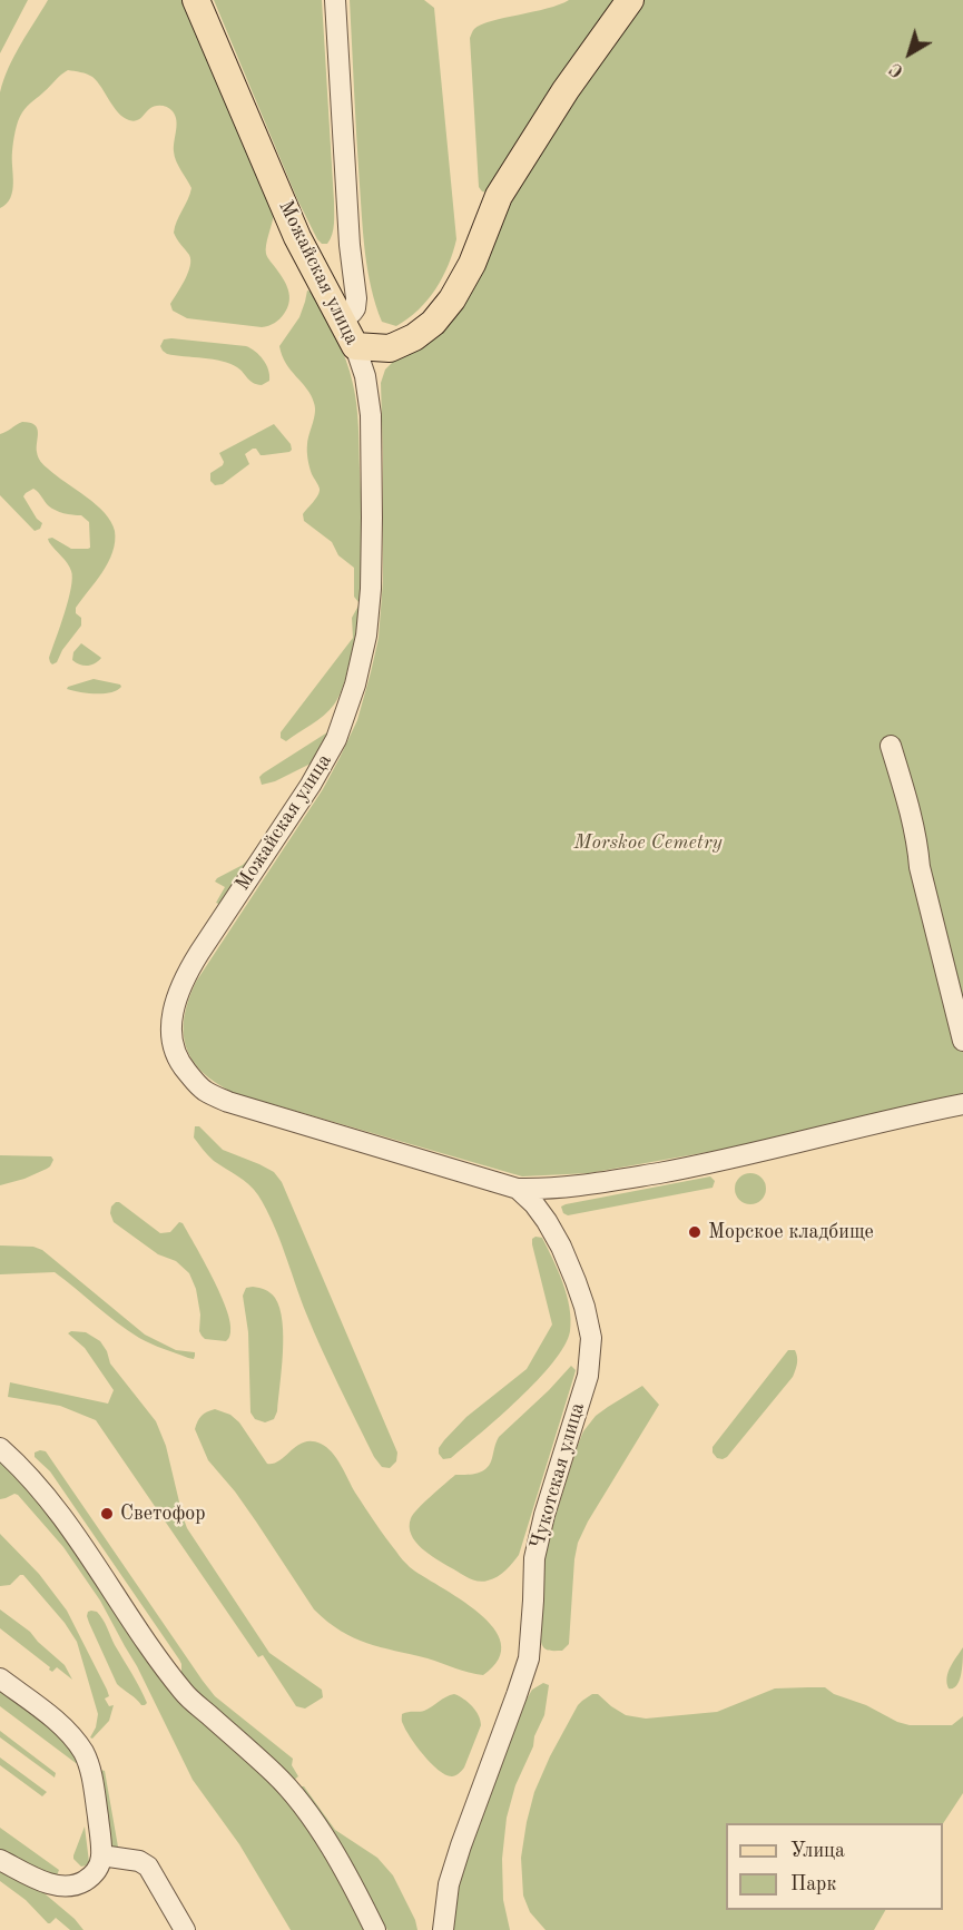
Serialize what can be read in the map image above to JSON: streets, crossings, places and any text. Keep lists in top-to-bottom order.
{
  "streets": {
    "main road": ["Можайская улица"],
    "street": ["Чукотская улица"]
  },
  "crossings": [
    ["Можайская улица", "Чукотская улица"]
  ],
  "parks": ["Morskoe Cemetry"],
  "places": ["Морское кладбище", "Светофор"],
  "legend": ["Улица", "Парк"],
  "north": "bottom left"
}
